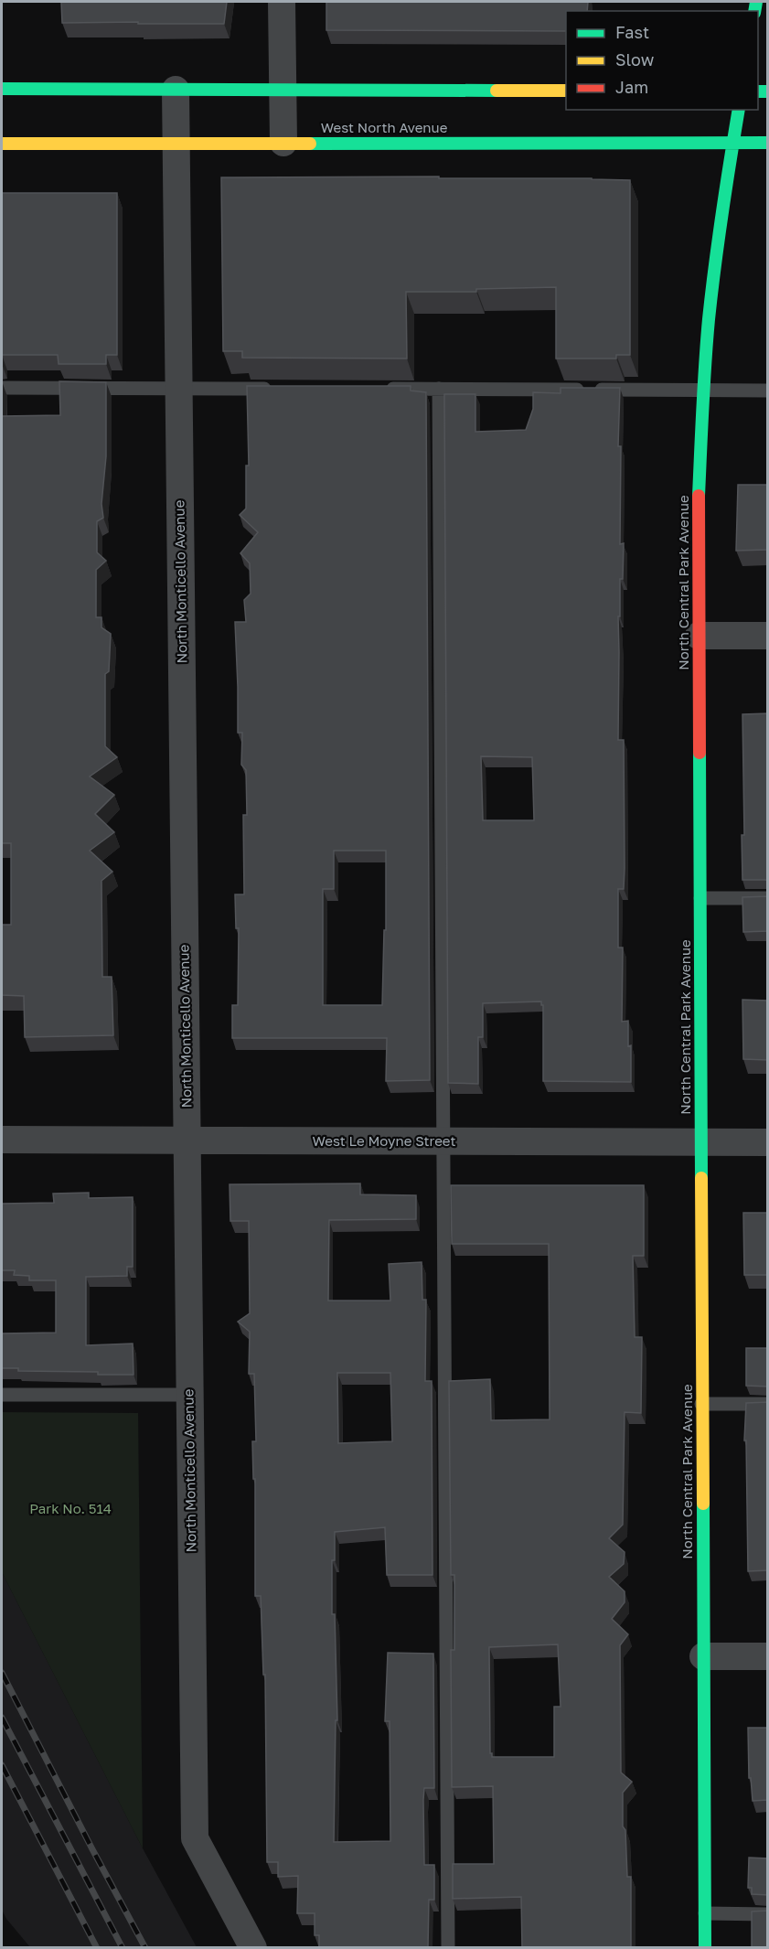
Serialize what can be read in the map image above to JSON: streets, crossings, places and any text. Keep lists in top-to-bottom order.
{
  "streets": {
    "street": [
      "West North Avenue",
      "North Monticello Avenue",
      "North Central Park Avenue",
      "West Le Moyne Street"
    ]
  },
  "crossings": [
    ["West North Avenue", "North Monticello Avenue"],
    ["West North Avenue", "North Central Park Avenue"],
    ["North Monticello Avenue", "West Le Moyne Street"],
    ["North Central Park Avenue", "West Le Moyne Street"]
  ],
  "parks": ["Park No. 514"],
  "legend": ["Fast", "Slow", "Jam"]
}
